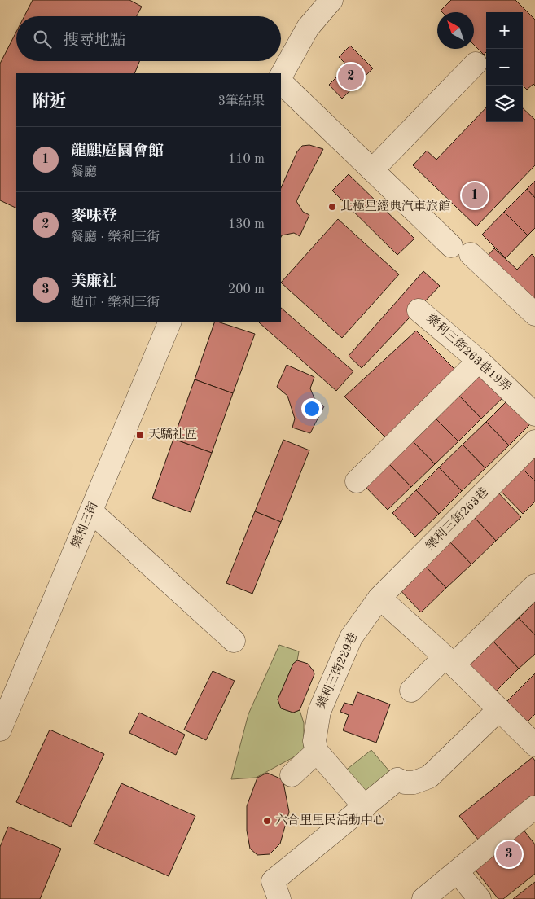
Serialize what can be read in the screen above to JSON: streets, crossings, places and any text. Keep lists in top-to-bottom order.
{
  "streets": {
    "street": [
      "樂利三街263巷19弄",
      "樂利三街263巷",
      "樂利三街",
      "樂利三街229巷"
    ]
  },
  "crossings": [
    ["樂利三街263巷", "樂利三街229巷"]
  ],
  "places": {
    "other": ["北極星經典汽車旅館", "六合里里民活動中心"],
    "transit": ["天驕社區"]
  },
  "north": "top left",
  "page": {
    "map_buttons": ["+", "−"],
    "search": "搜尋地點",
    "pins": ["2", "1", "3"],
    "heading": ["附近", "3筆結果"],
    "list": [
      {
        "mark": "1",
        "name": "龍麒庭園會館",
        "note": "餐廳",
        "value": "110 m"
      },
      {
        "mark": "2",
        "name": "麥味登",
        "note": "餐廳 · 樂利三街",
        "value": "130 m"
      },
      {
        "mark": "3",
        "name": "美廉社",
        "note": "超市 · 樂利三街",
        "value": "200 m"
      }
    ]
  }
}
